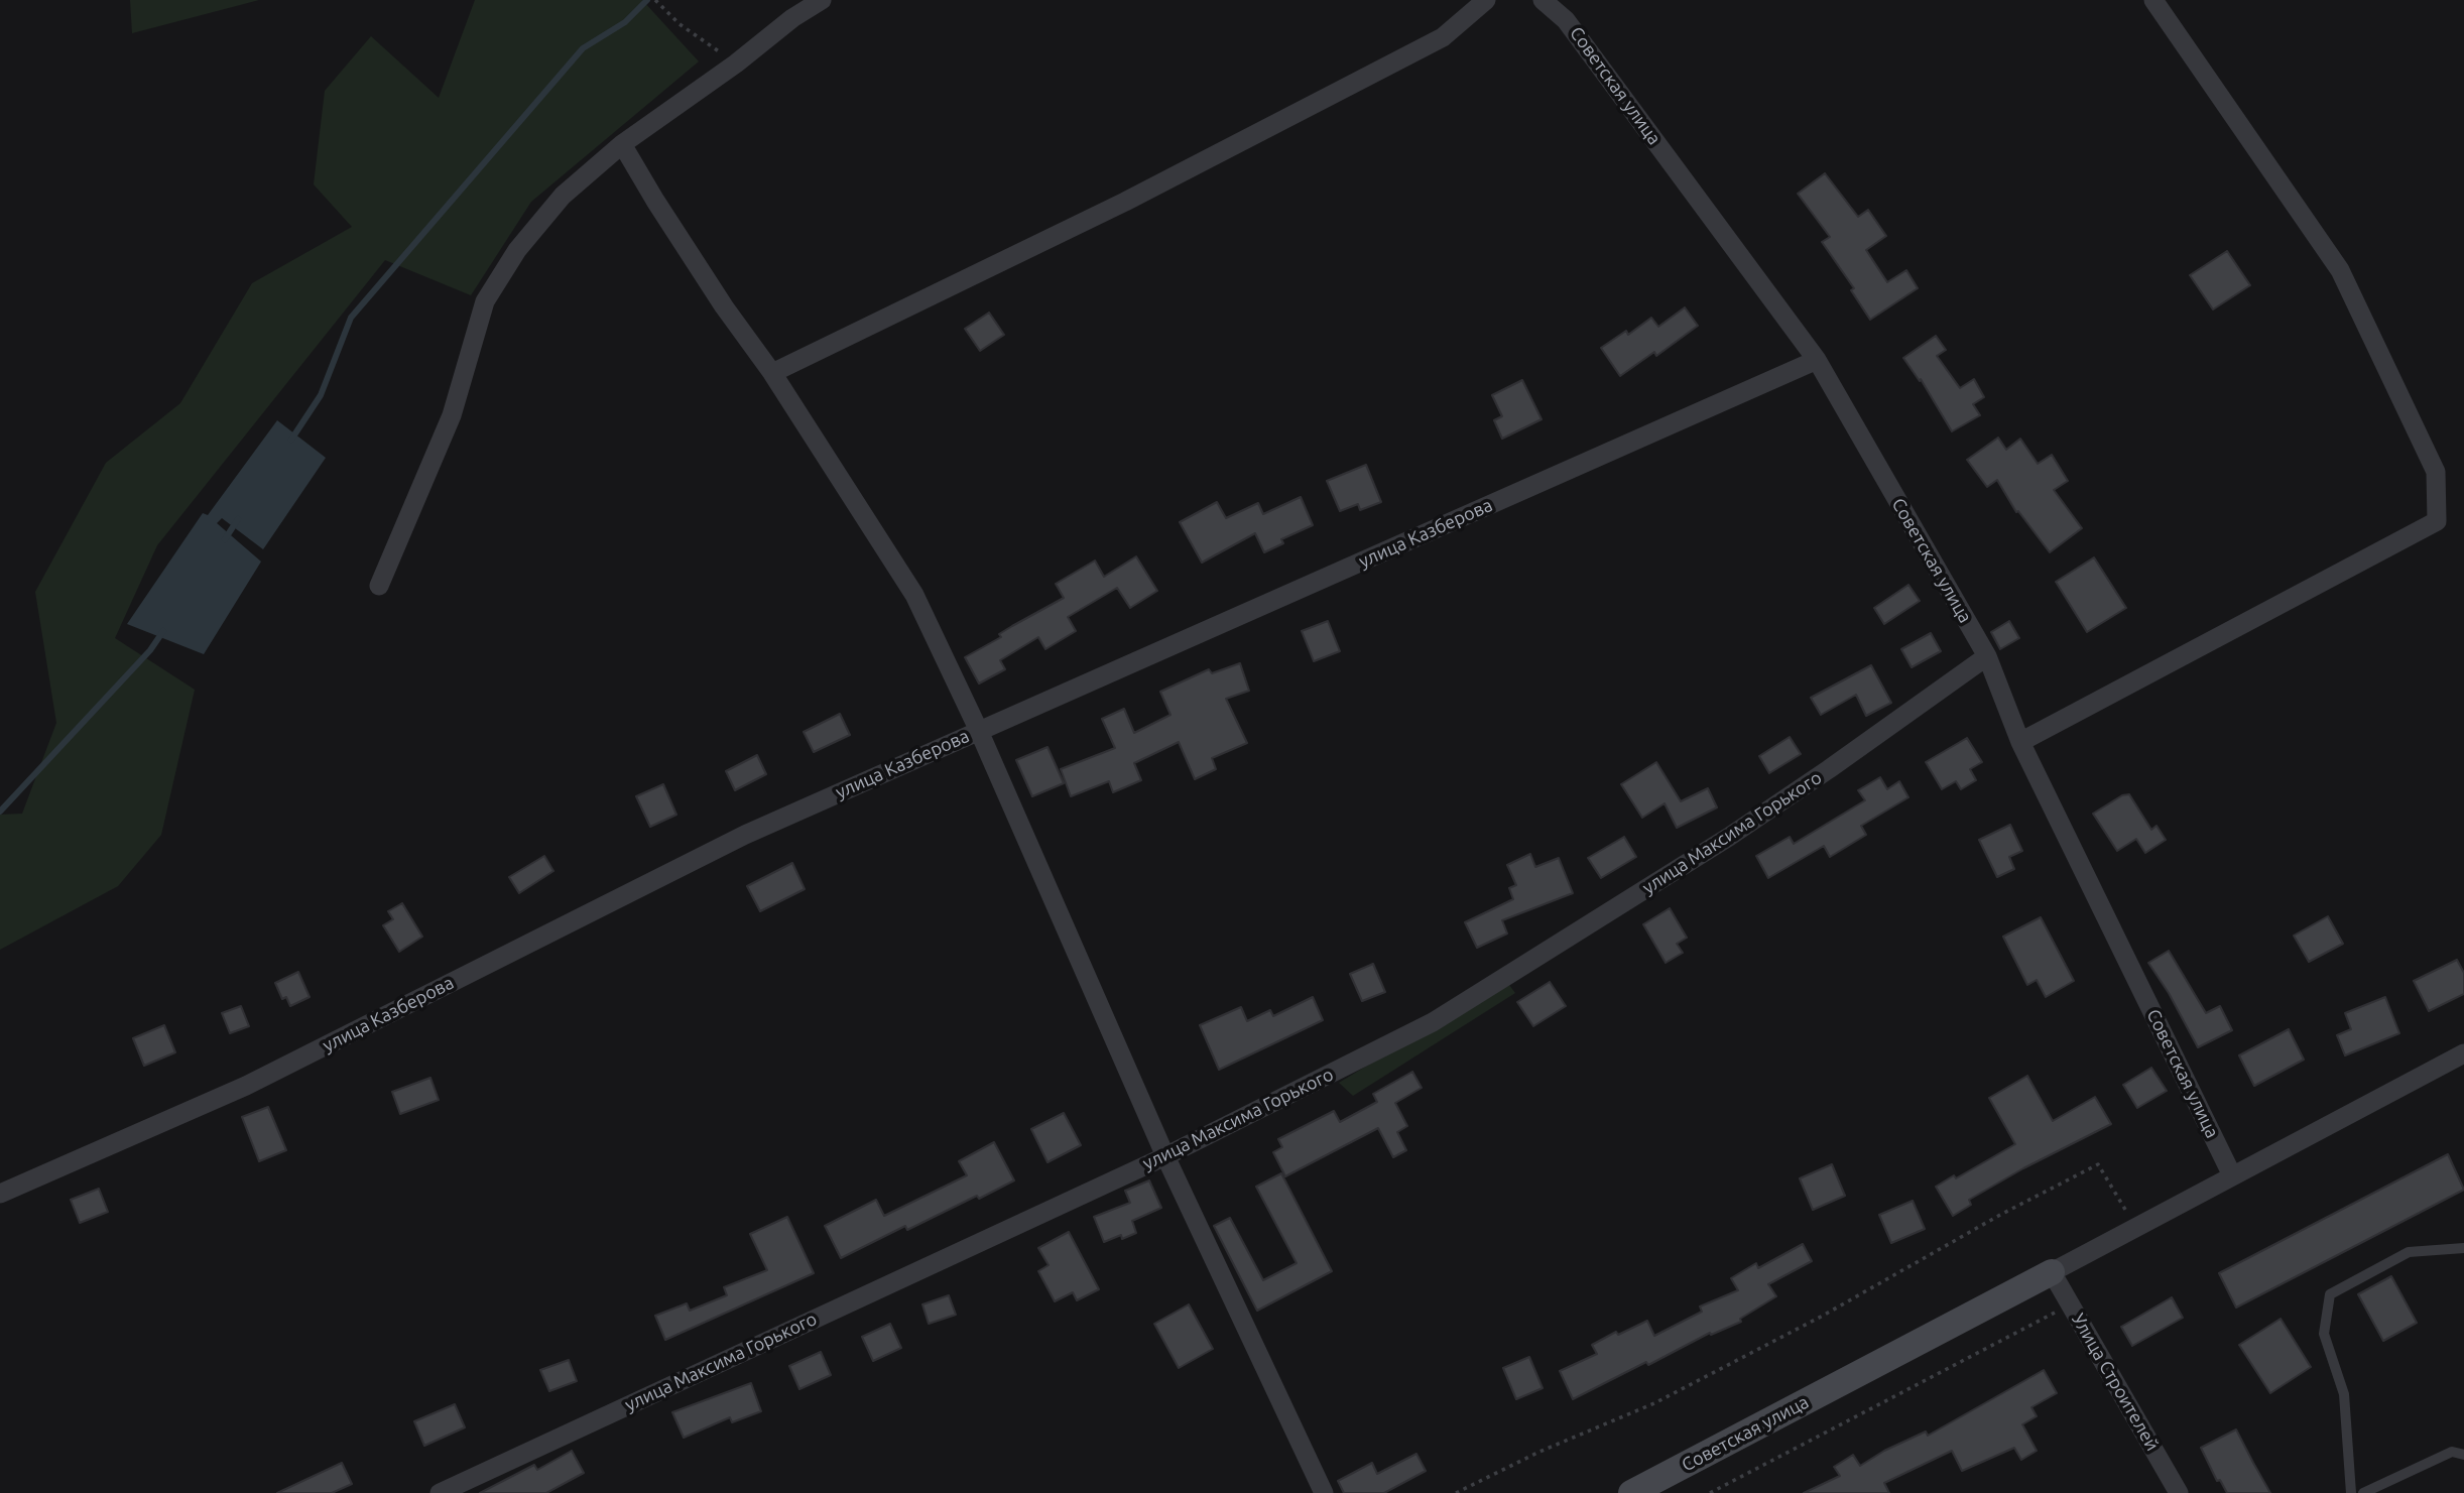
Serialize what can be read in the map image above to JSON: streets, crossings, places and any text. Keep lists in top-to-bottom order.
{
  "streets": {
    "street": [
      "Советская улица",
      "улица Казберова",
      "улица Максима Горького",
      "Улица Строителей"
    ]
  },
  "crossings": [
    ["Советская улица", "улица Казберова"],
    ["Советская улица", "улица Максима Горького"],
    ["Советская улица", "Улица Строителей"]
  ]
}
